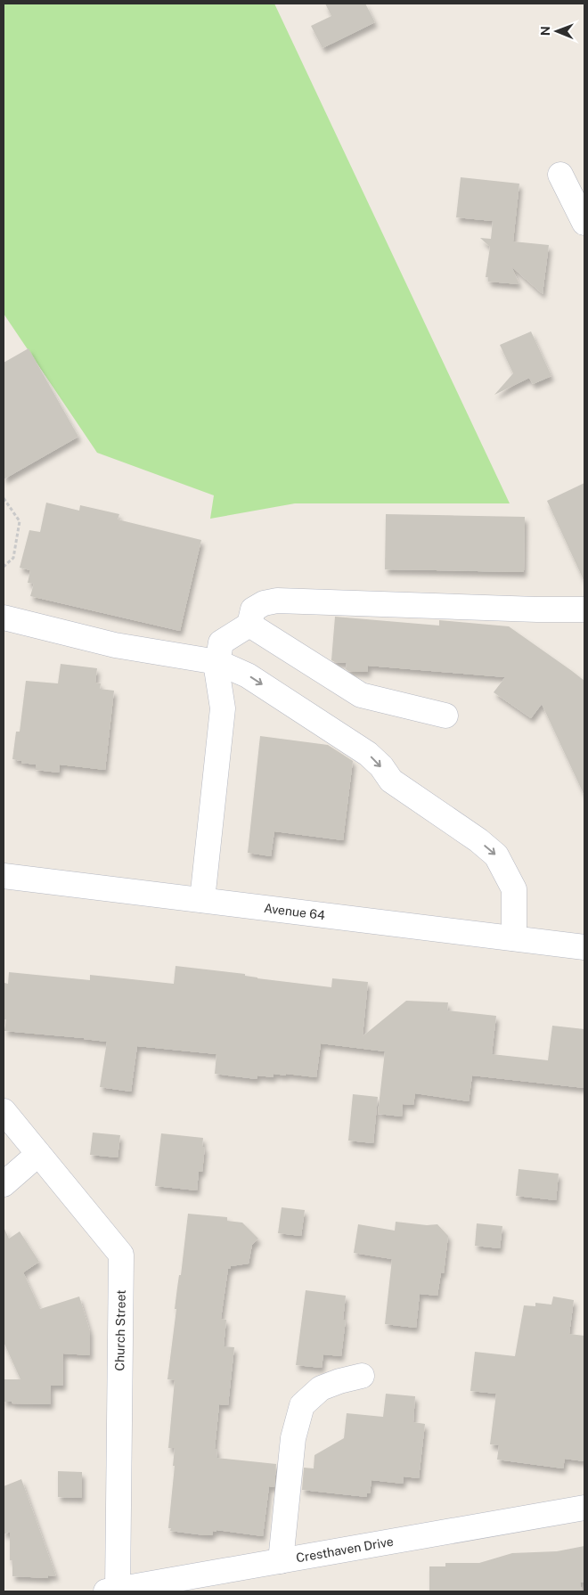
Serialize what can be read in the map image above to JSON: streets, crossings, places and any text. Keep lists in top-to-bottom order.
{
  "streets": {
    "street": ["Avenue 64", "Church Street", "Cresthaven Drive"]
  },
  "crossings": [
    ["Church Street", "Cresthaven Drive"]
  ],
  "north": "left"
}
